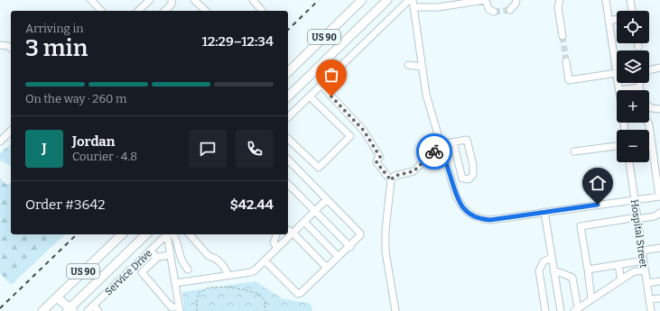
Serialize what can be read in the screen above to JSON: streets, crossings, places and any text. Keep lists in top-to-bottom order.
{
  "streets": {
    "main road": ["US 90"],
    "street": ["Hospital Street", "Service Drive"]
  },
  "page": {
    "map_buttons": ["+", "−"],
    "heading": ["3 min", "Arriving in", "12:29–12:34"],
    "panel": [
      "Jordan",
      "Courier · 4.8",
      "Order #3642",
      "$42.44"
    ],
    "bar": "On the way · 260 m",
    "round": "J"
  }
}
